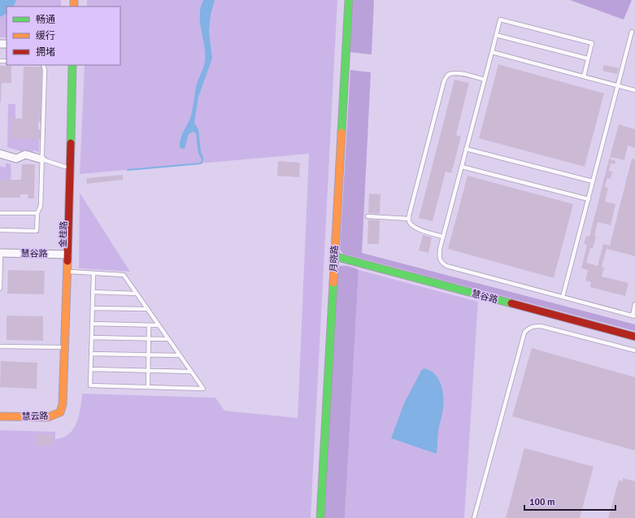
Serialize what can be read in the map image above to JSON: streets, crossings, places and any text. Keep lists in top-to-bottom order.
{
  "streets": {
    "street": [
      "金桂路",
      "慧谷路",
      "月晓路",
      "慧云路"
    ]
  },
  "crossings": [
    ["金桂路", "慧谷路"],
    ["金桂路", "慧云路"],
    ["慧谷路", "月晓路"]
  ],
  "legend": ["畅通", "缓行", "拥堵"],
  "scale_bar": "100 m"
}
